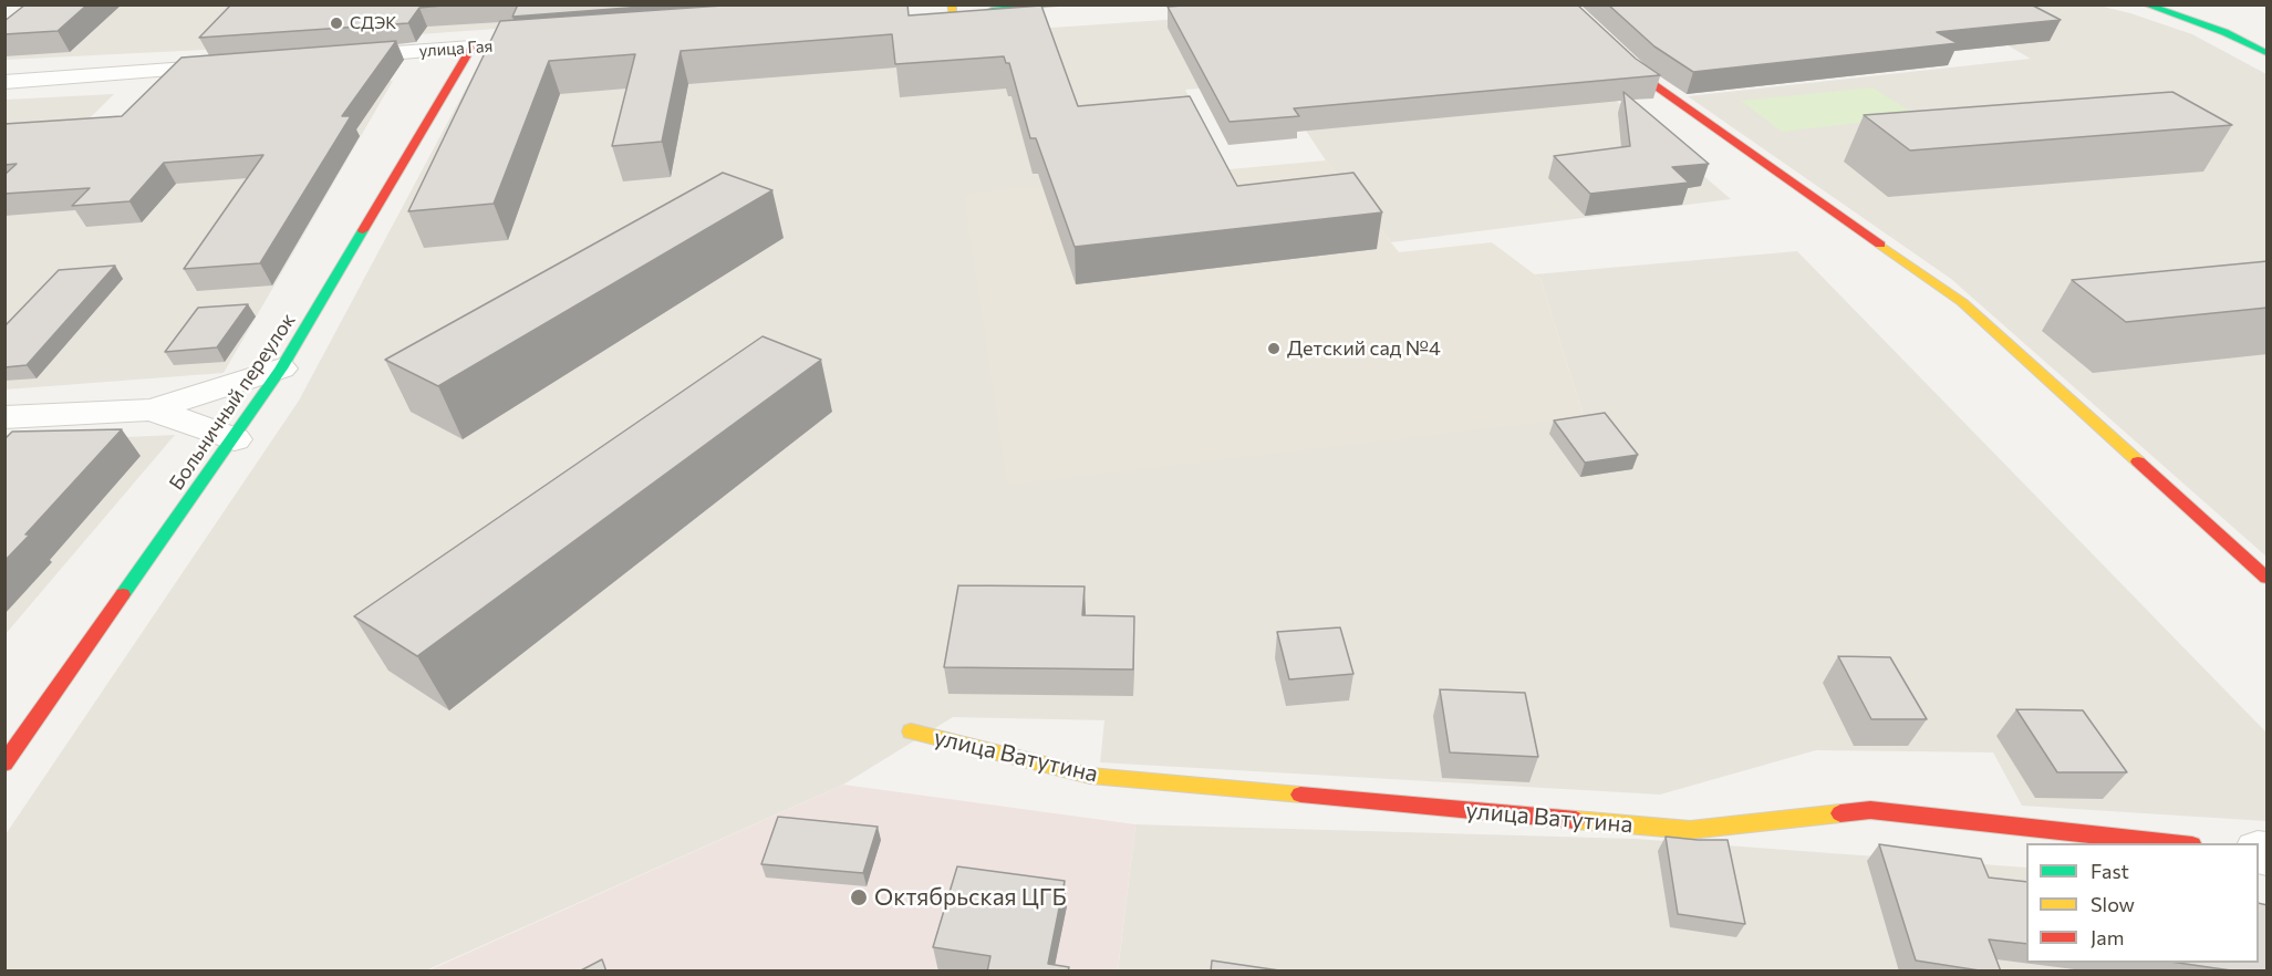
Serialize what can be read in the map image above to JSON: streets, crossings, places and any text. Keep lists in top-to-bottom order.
{
  "streets": {
    "street": ["улица Гая", "Больничный переулок", "улица Ватутина"]
  },
  "crossings": [
    ["улица Гая", "Больничный переулок"]
  ],
  "places": ["СДЭК", "Детский сад №4", "Октябрьская ЦГБ"],
  "legend": ["Fast", "Slow", "Jam"]
}
